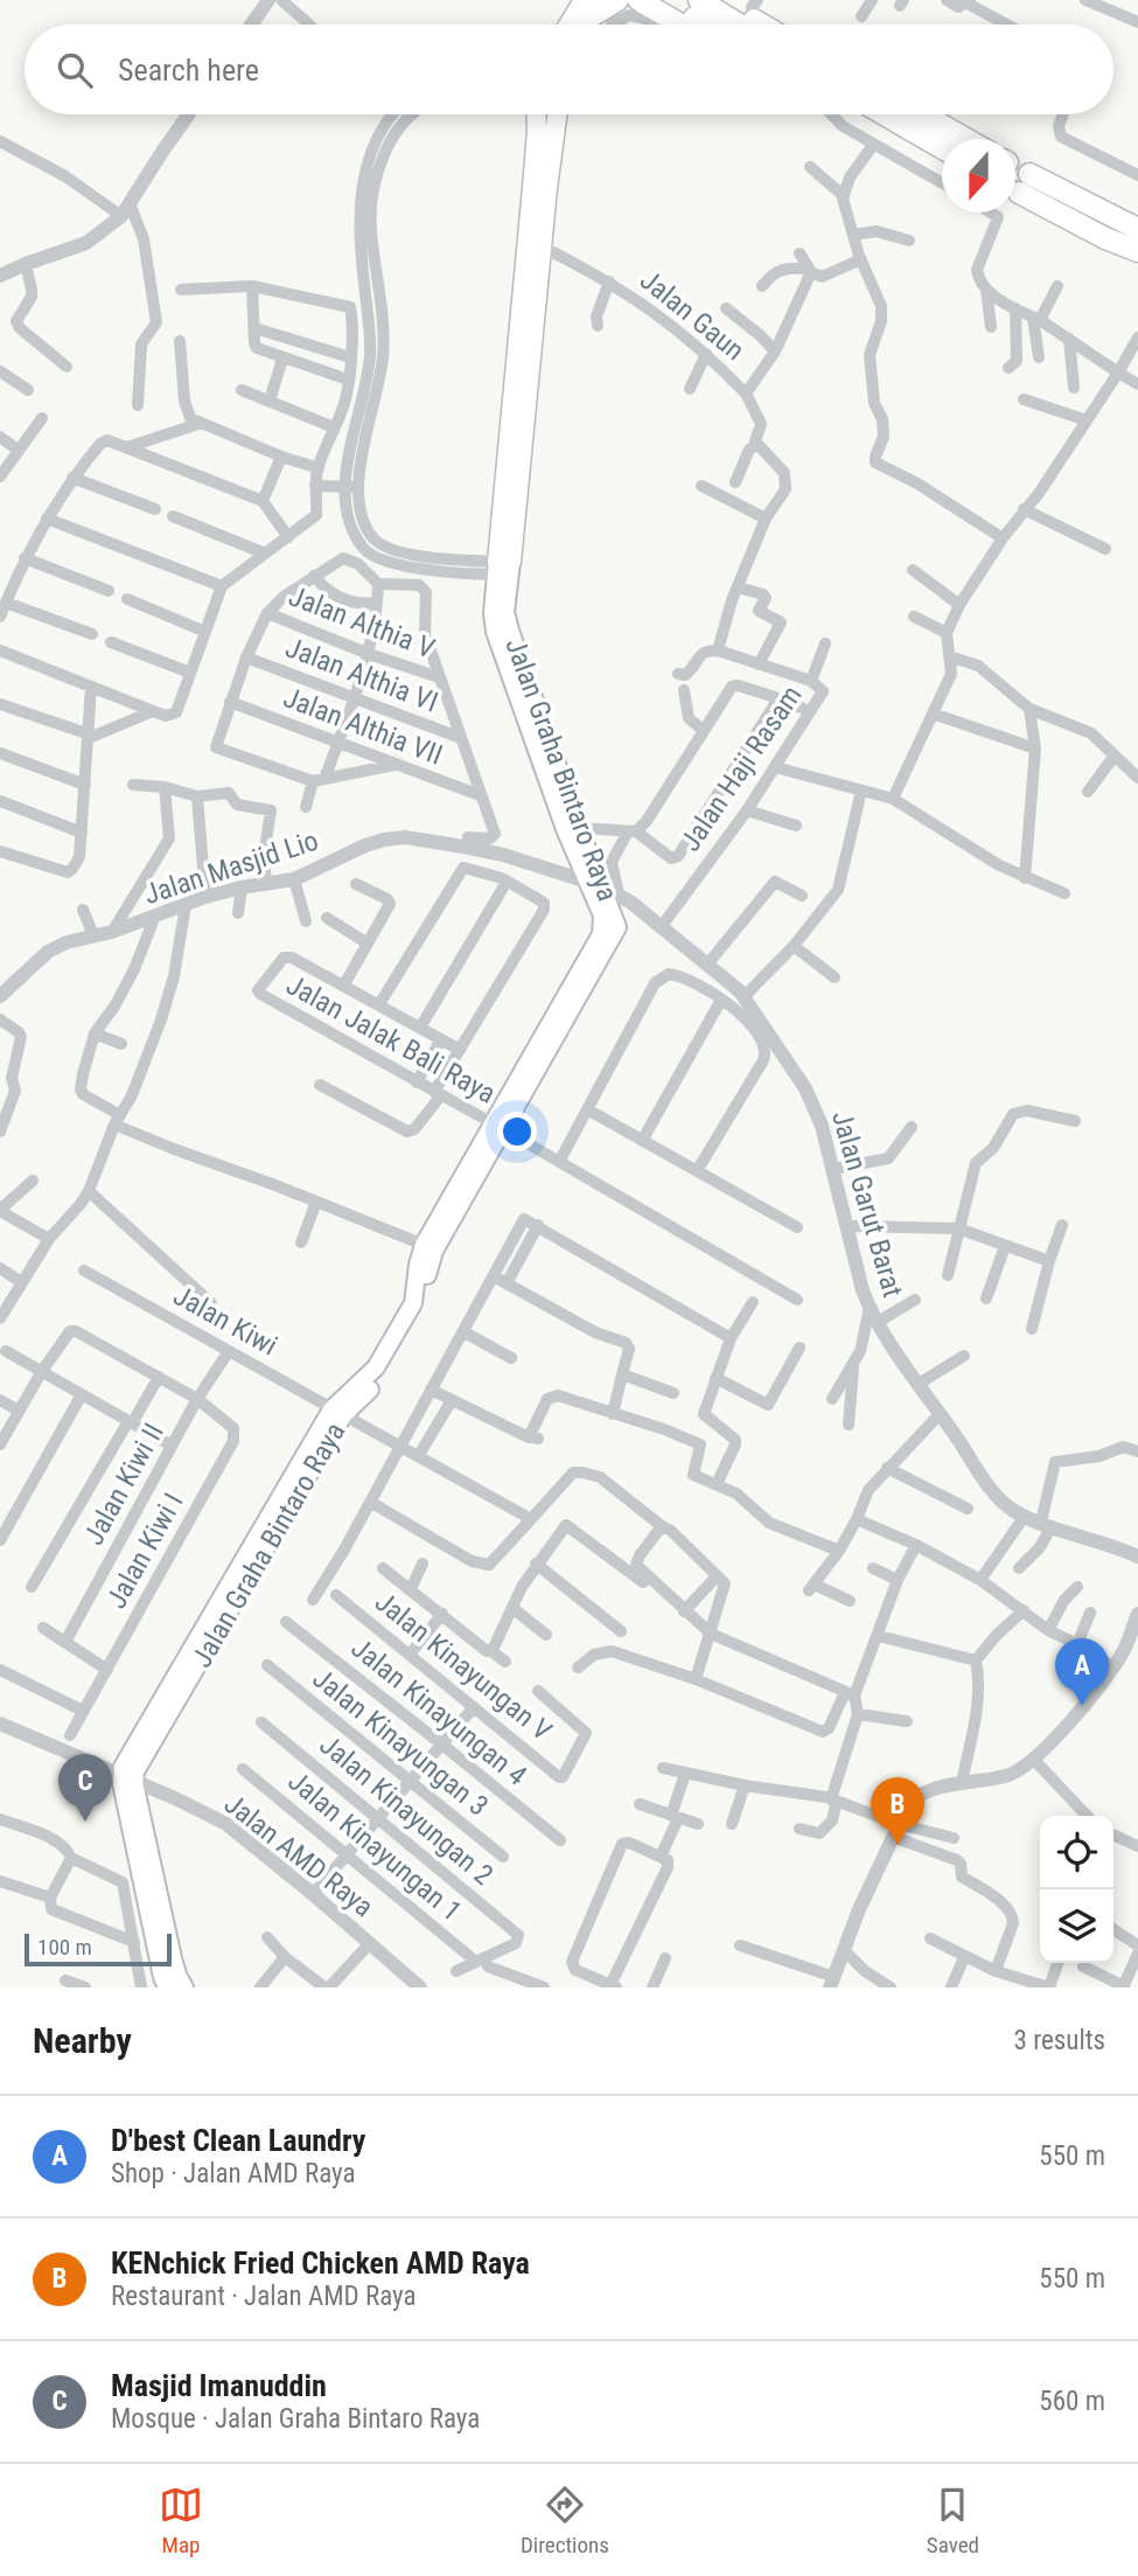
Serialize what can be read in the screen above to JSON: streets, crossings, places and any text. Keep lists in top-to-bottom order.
{
  "streets": {
    "main road": ["Jalan Graha Bintaro Raya"],
    "street": [
      "Jalan Gaun",
      "Jalan Althia V",
      "Jalan Althia VI",
      "Jalan Althia VII",
      "Jalan Haji Rasam",
      "Jalan Masjid Lio",
      "Jalan Jalak Bali Raya",
      "Jalan Garut Barat",
      "Jalan Kiwi",
      "Jalan Kiwi II",
      "Jalan Kiwi I",
      "Jalan Kinayungan V",
      "Jalan Kinayungan 4",
      "Jalan Kinayungan 3",
      "Jalan Kinayungan 2",
      "Jalan Kinayungan 1",
      "Jalan AMD Raya"
    ]
  },
  "crossings": [
    ["Jalan Gaun", "Jalan Graha Bintaro Raya"],
    ["Jalan Haji Rasam", "Jalan Garut Barat"],
    ["Jalan Graha Bintaro Raya", "Jalan Masjid Lio"],
    ["Jalan Graha Bintaro Raya", "Jalan Jalak Bali Raya"],
    ["Jalan Graha Bintaro Raya", "Jalan Garut Barat"],
    ["Jalan Graha Bintaro Raya", "Jalan Kiwi"],
    ["Jalan Graha Bintaro Raya", "Jalan AMD Raya"],
    ["Jalan Masjid Lio", "Jalan Garut Barat"],
    ["Jalan Kiwi", "Jalan Kiwi II"],
    ["Jalan Kiwi II", "Jalan Kiwi I"],
    ["Jalan Kinayungan 2", "Jalan Kinayungan 1"]
  ],
  "scale_bar": "100 m",
  "north": "bottom",
  "page": {
    "search": "Search here",
    "pins": ["A", "C", "B"],
    "scale": "100 m",
    "heading": ["Nearby", "3 results"],
    "list": [
      {
        "mark": "A",
        "name": "D'best Clean Laundry",
        "note": "Shop · Jalan AMD Raya",
        "value": "550 m"
      },
      {
        "mark": "B",
        "name": "KENchick Fried Chicken AMD Raya",
        "note": "Restaurant · Jalan AMD Raya",
        "value": "550 m"
      },
      {
        "mark": "C",
        "name": "Masjid Imanuddin",
        "note": "Mosque · Jalan Graha Bintaro Raya",
        "value": "560 m"
      }
    ],
    "nav": ["Map", "Directions", "Saved"]
  }
}
